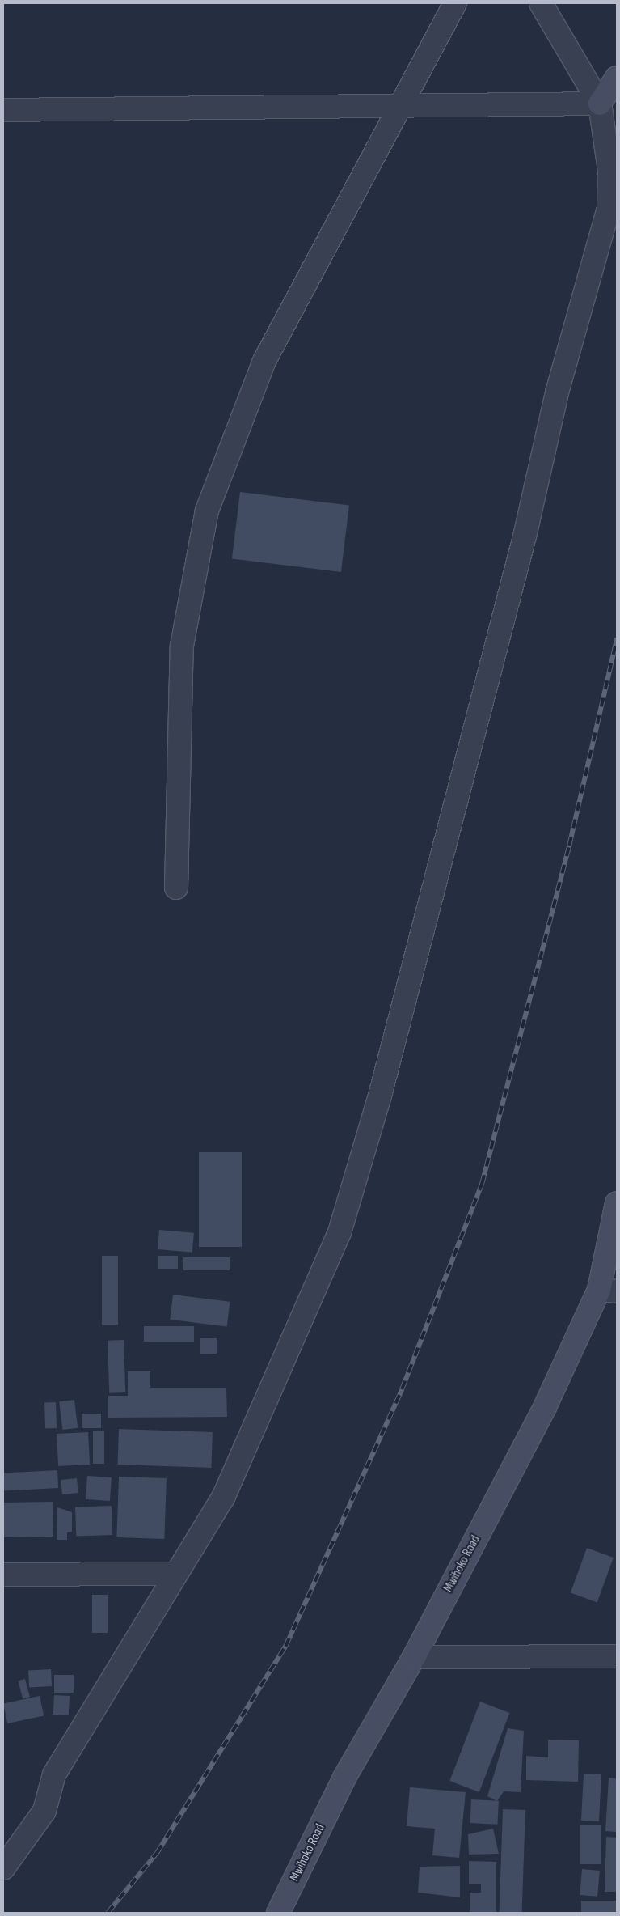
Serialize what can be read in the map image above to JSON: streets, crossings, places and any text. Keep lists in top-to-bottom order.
{
  "streets": {
    "street": ["Mwihoko Road"]
  }
}
